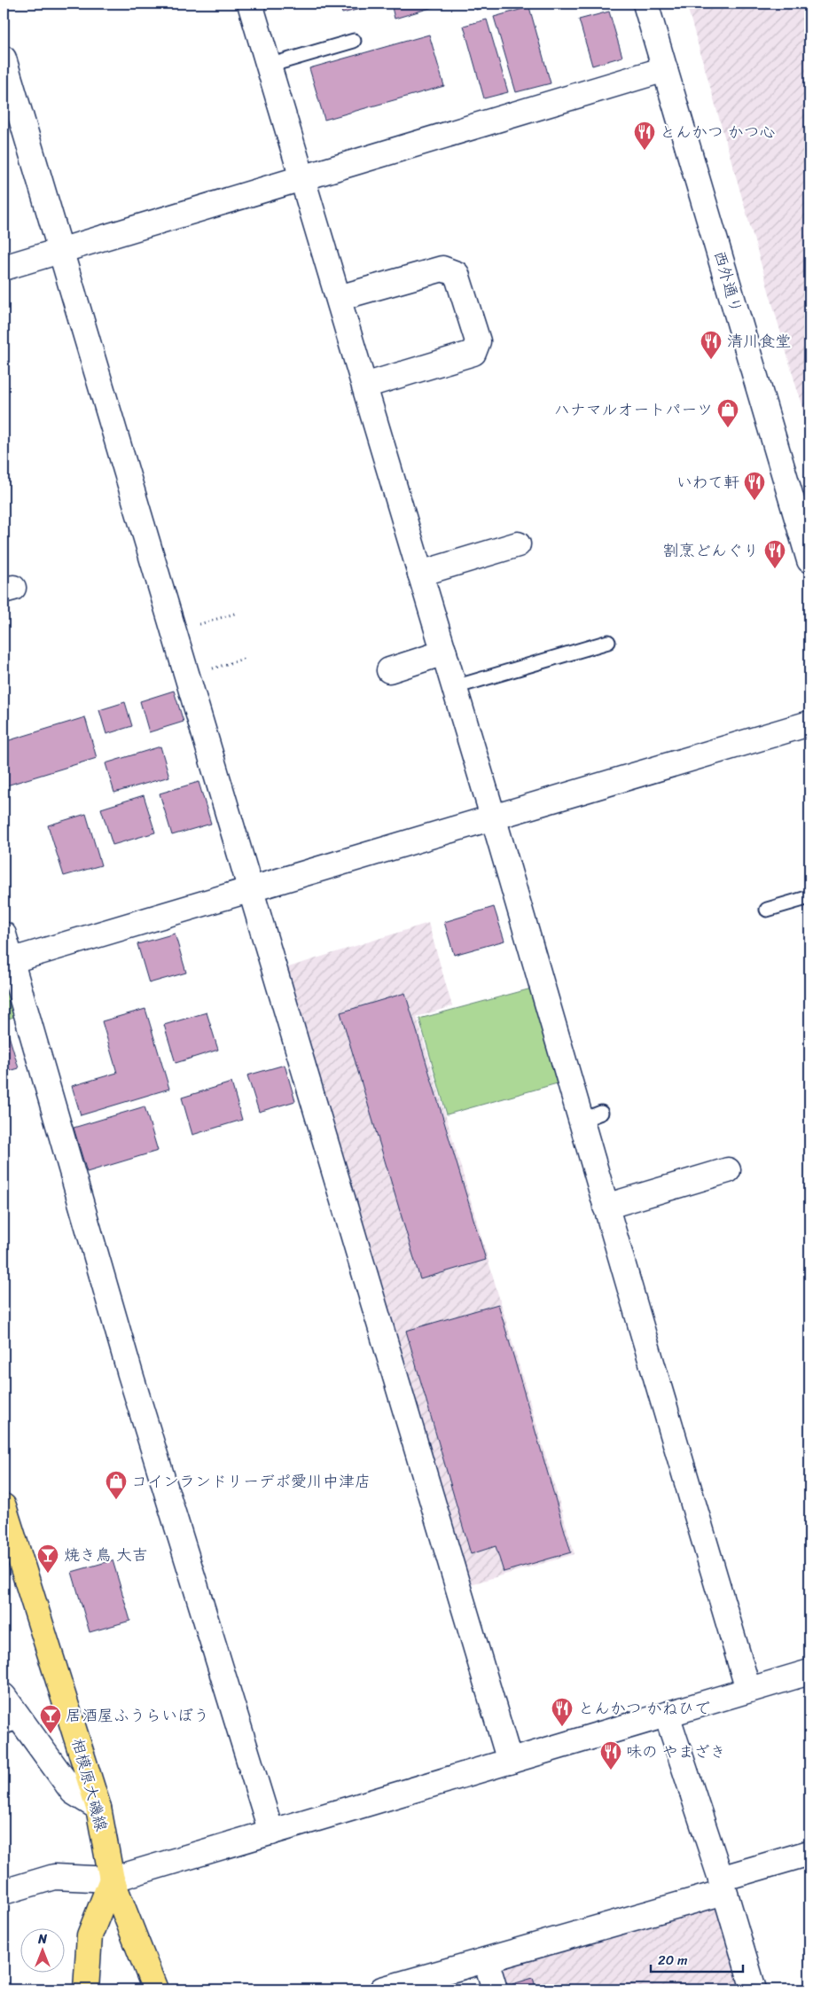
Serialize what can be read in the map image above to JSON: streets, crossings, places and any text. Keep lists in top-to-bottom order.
{
  "streets": {
    "main road": ["相模原大磯線"],
    "street": ["西外通り"]
  },
  "places": {
    "restaurant": [
      "とんかつ かつ心",
      "清川食堂",
      "いわて軒",
      "割烹どんぐり",
      "とんかつ かねひで",
      "味の やまざき"
    ],
    "shop": ["ハナマルオートパーツ", "コインランドリーデポ愛川中津店"],
    "bar": ["焼き鳥 大吉", "居酒屋ふうらいぼう"]
  },
  "scale_bar": "20 m",
  "north": "top"
}
